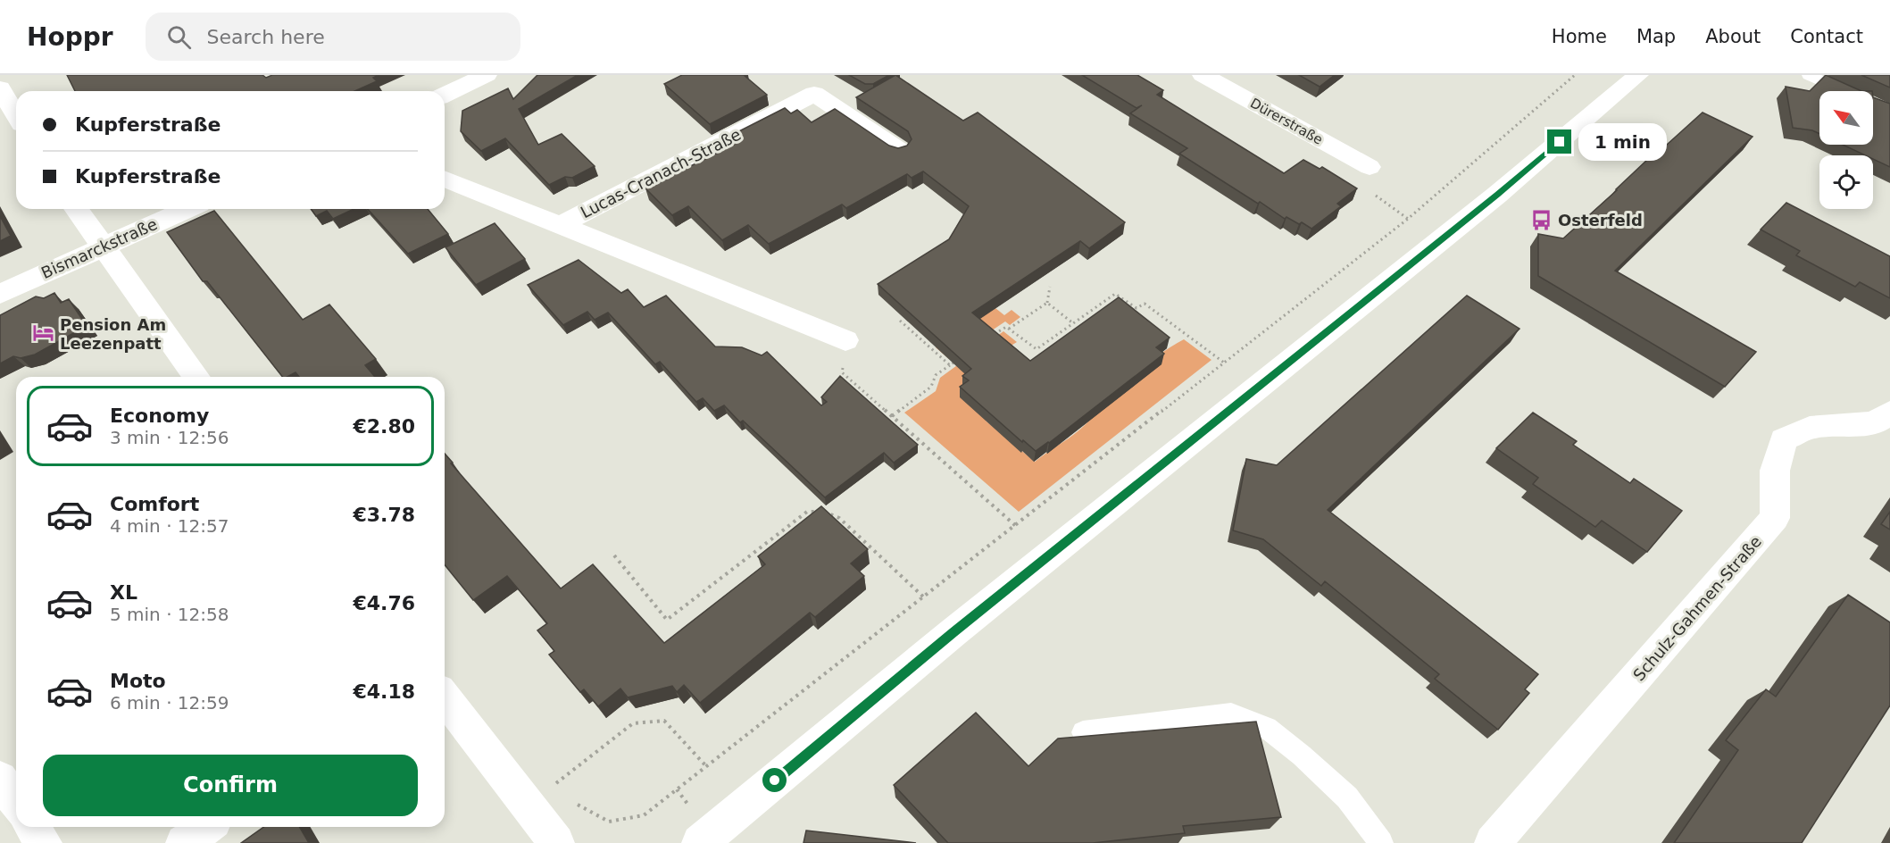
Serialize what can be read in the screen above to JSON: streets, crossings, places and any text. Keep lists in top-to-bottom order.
{
  "streets": {
    "street": [
      "Dürerstraße",
      "Lucas-Cranach-Straße",
      "Bismarckstraße",
      "Schulz-Gahmen-Straße"
    ]
  },
  "places": {
    "bus stop": ["Osterfeld"],
    "hotel": ["Pension Am Leezenpatt"]
  },
  "north": "top left",
  "page": {
    "header": "Hoppr",
    "search": "Search here",
    "nav": [
      "Home",
      "Map",
      "About",
      "Contact"
    ],
    "banner": ["Kupferstraße", "Kupferstraße"],
    "bubble": "1 min",
    "list": [
      {
        "name": "Economy",
        "note": "3 min · 12:56",
        "value": "€2.80"
      },
      {
        "name": "Comfort",
        "note": "4 min · 12:57",
        "value": "€3.78"
      },
      {
        "name": "XL",
        "note": "5 min · 12:58",
        "value": "€4.76"
      },
      {
        "name": "Moto",
        "note": "6 min · 12:59",
        "value": "€4.18"
      }
    ],
    "buttons": "Confirm"
  }
}
